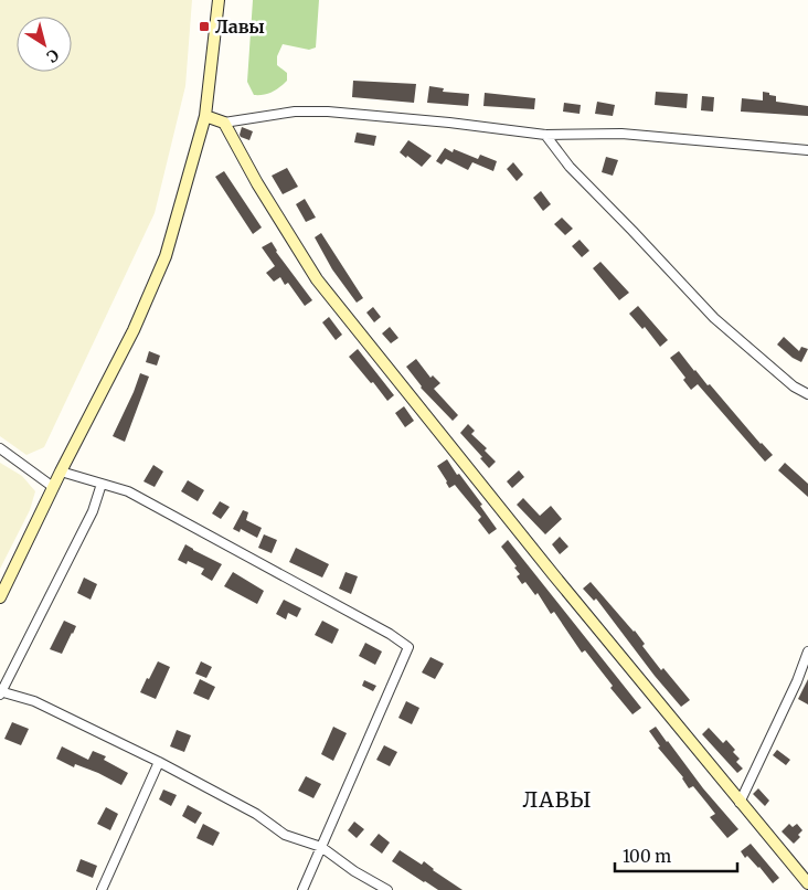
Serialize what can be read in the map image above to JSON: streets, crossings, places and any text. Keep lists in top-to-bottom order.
{
  "districts": ["ЛАВЫ"],
  "places": {
    "transit": ["Лавы"]
  },
  "scale_bar": "100 m",
  "north": "bottom right"
}
